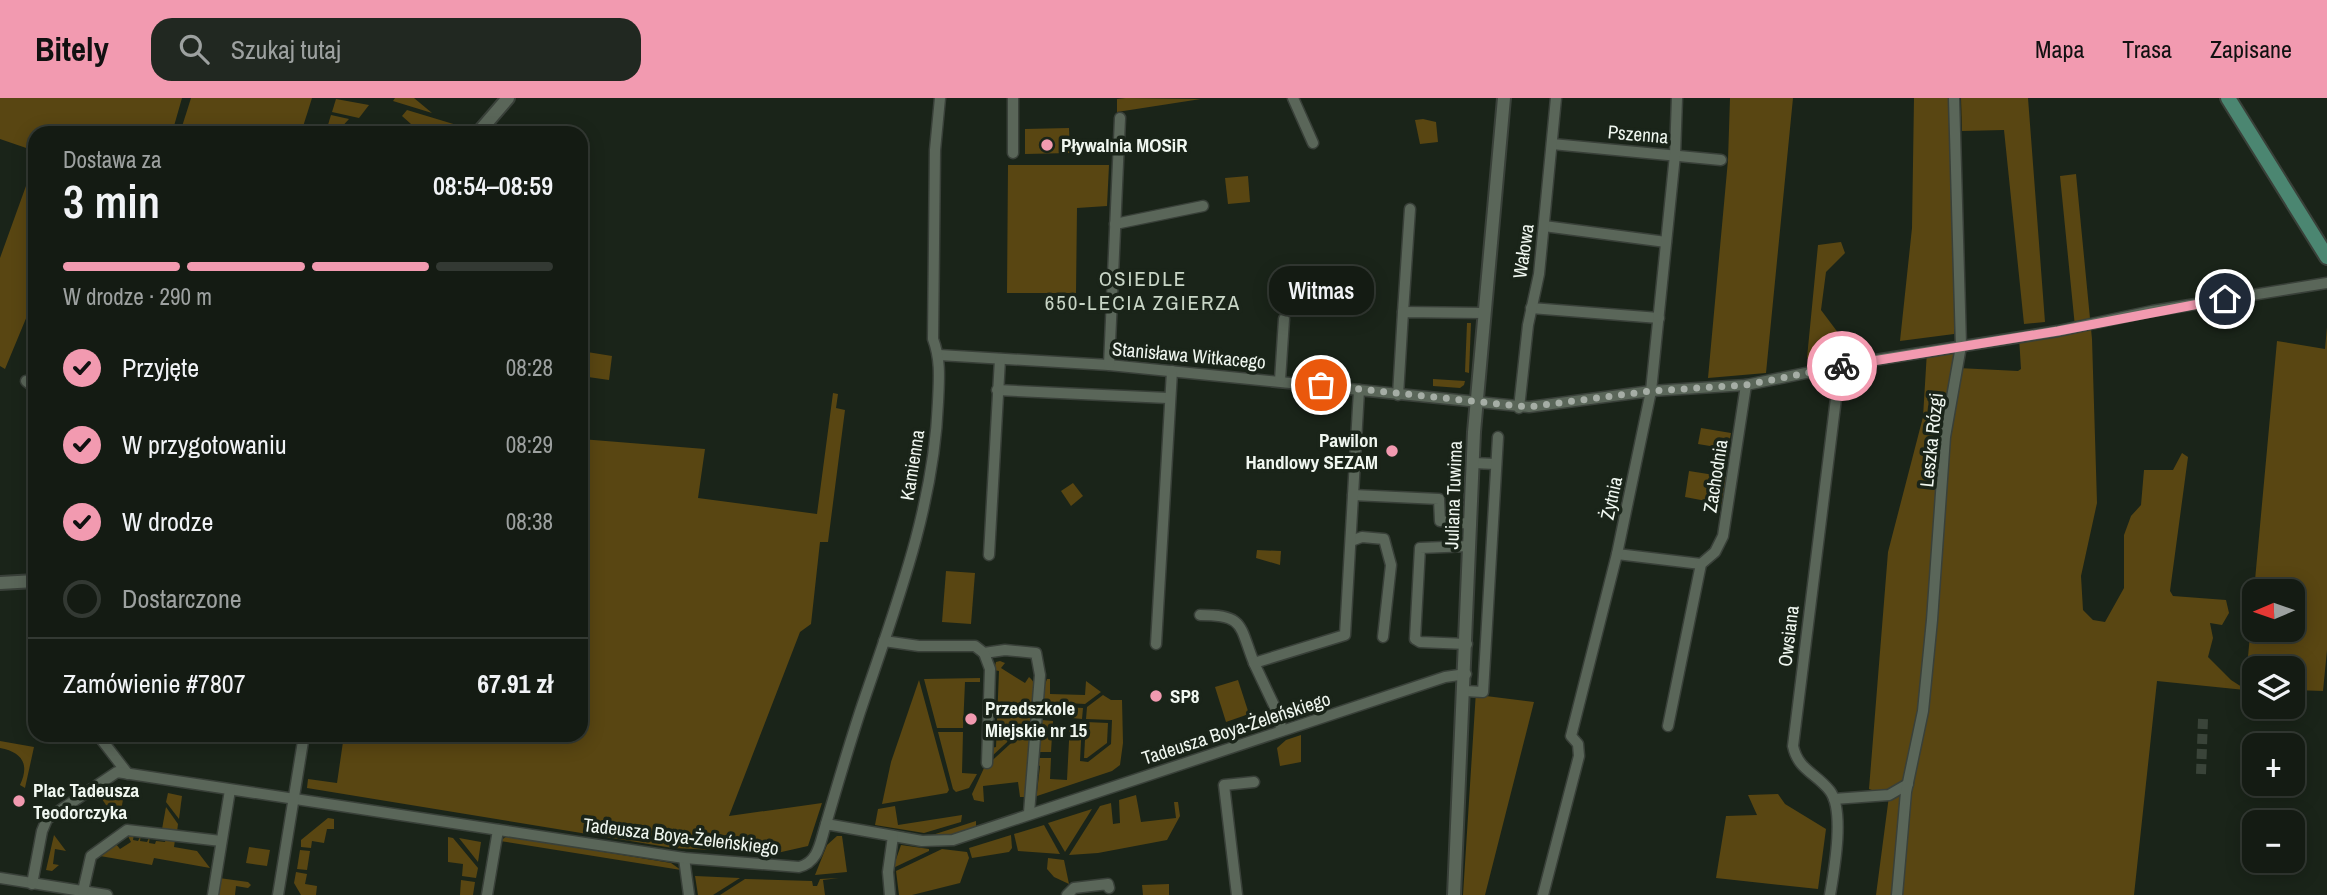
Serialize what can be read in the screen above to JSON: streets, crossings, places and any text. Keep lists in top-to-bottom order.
{
  "streets": {
    "street": [
      "Pszenna",
      "Wałowa",
      "Stanisława Witkacego",
      "Leszka Rózgi",
      "Kamienna",
      "Zachodnia",
      "Juliana Tuwima",
      "Żytnia",
      "Owsiana",
      "Tadeusza Boya-Żeleńskiego"
    ]
  },
  "crossings": [
    ["Pszenna", "Wałowa"],
    ["Pszenna", "Żytnia"],
    ["Wałowa", "Stanisława Witkacego"],
    ["Stanisława Witkacego", "Leszka Rózgi"],
    ["Stanisława Witkacego", "Kamienna"],
    ["Stanisława Witkacego", "Zachodnia"],
    ["Stanisława Witkacego", "Juliana Tuwima"],
    ["Stanisława Witkacego", "Żytnia"],
    ["Stanisława Witkacego", "Owsiana"],
    ["Kamienna", "Tadeusza Boya-Żeleńskiego"],
    ["Juliana Tuwima", "Tadeusza Boya-Żeleńskiego"]
  ],
  "districts": ["OSIEDLE 650-LECIA ZGIERZA"],
  "places": [
    "Pływalnia MOSiR",
    "Witmas",
    "Pawilon Handlowy SEZAM",
    "SP8",
    "Przedszkole Miejskie nr 15",
    "Plac Tadeusza Teodorczyka"
  ],
  "north": "left",
  "page": {
    "header": "Bitely",
    "search": "Szukaj tutaj",
    "nav": ["Mapa", "Trasa", "Zapisane"],
    "heading": ["3 min", "Dostawa za", "08:54–08:59"],
    "panel": ["Zamówienie #7807", "67.91 zł"],
    "bar": "W drodze · 290 m",
    "bubble": "Witmas",
    "list": [
      ["Przyjęte", "08:28"],
      ["W przygotowaniu", "08:29"],
      ["W drodze", "08:38"],
      "Dostarczone"
    ],
    "map_buttons": ["+", "−"]
  }
}
